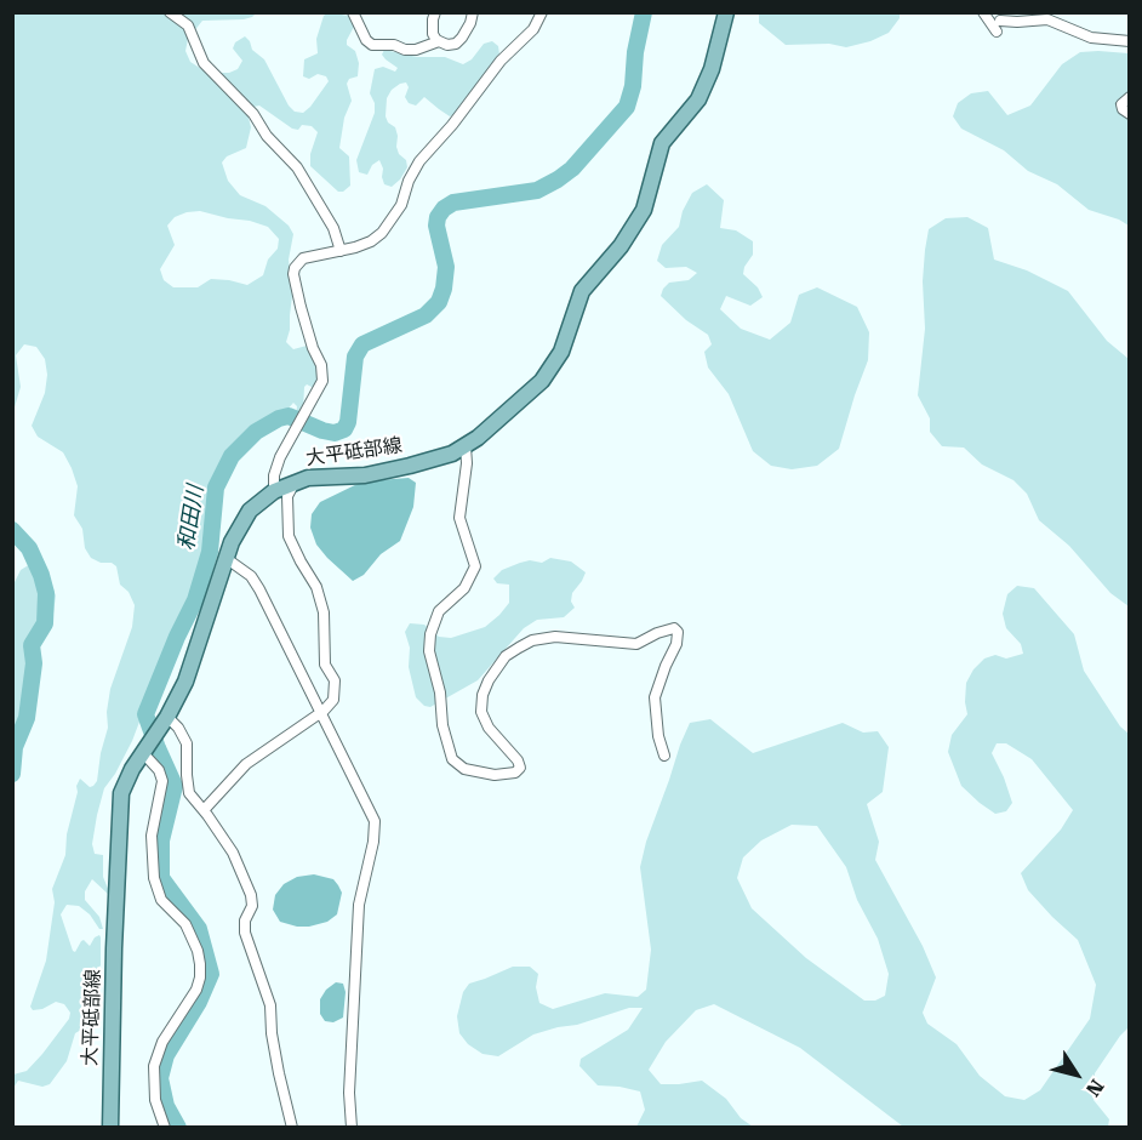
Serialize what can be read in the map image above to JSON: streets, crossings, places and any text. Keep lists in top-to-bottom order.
{
  "streets": {
    "main road": ["大平砥部線"]
  },
  "water": ["和田川"],
  "north": "bottom right"
}
